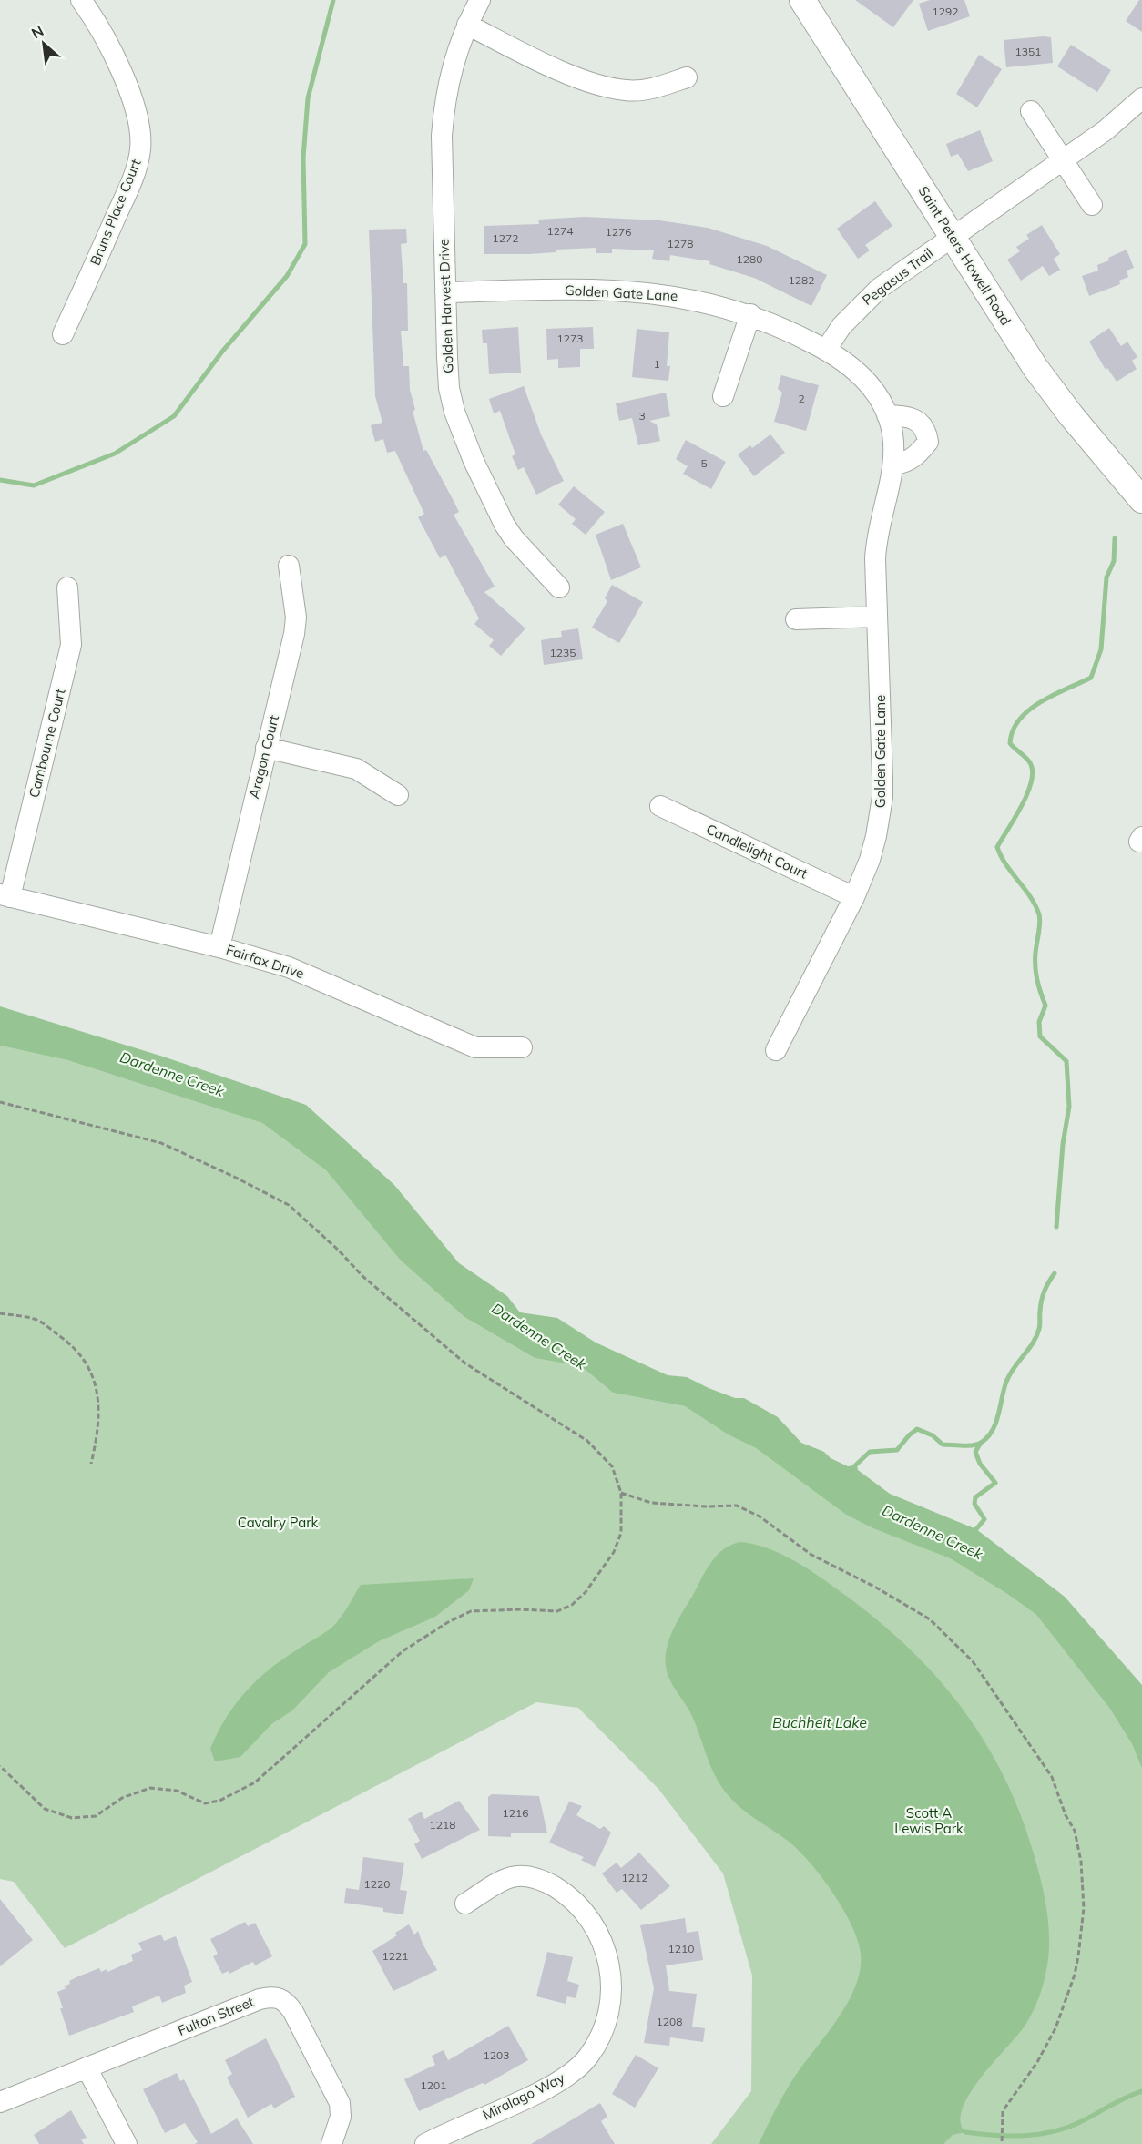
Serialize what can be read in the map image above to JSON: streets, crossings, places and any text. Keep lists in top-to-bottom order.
{
  "streets": {
    "main road": ["Saint Peters Howell Road"],
    "street": [
      "Bruns Place Court",
      "Pegasus Trail",
      "Golden Gate Lane",
      "Golden Harvest Drive",
      "Cambourne Court",
      "Aragon Court",
      "Candlelight Court",
      "Fairfax Drive",
      "Fulton Street",
      "Miralago Way"
    ]
  },
  "crossings": [
    ["Saint Peters Howell Road", "Pegasus Trail"],
    ["Pegasus Trail", "Golden Gate Lane"],
    ["Golden Gate Lane", "Golden Harvest Drive"],
    ["Golden Gate Lane", "Candlelight Court"],
    ["Cambourne Court", "Fairfax Drive"],
    ["Aragon Court", "Fairfax Drive"]
  ],
  "water": ["Dardenne Creek", "Buchheit Lake"],
  "parks": ["Cavalry Park", "Scott A Lewis Park"],
  "house_numbers": [
    "1292",
    "1351",
    "1274",
    "1276",
    "1272",
    "1278",
    "1280",
    "1282",
    "1273",
    "1",
    "2",
    "3",
    "5",
    "1235",
    "1216",
    "1218",
    "1212",
    "1220",
    "1210",
    "1221",
    "1208",
    "1203",
    "1201"
  ],
  "north": "top left"
}
